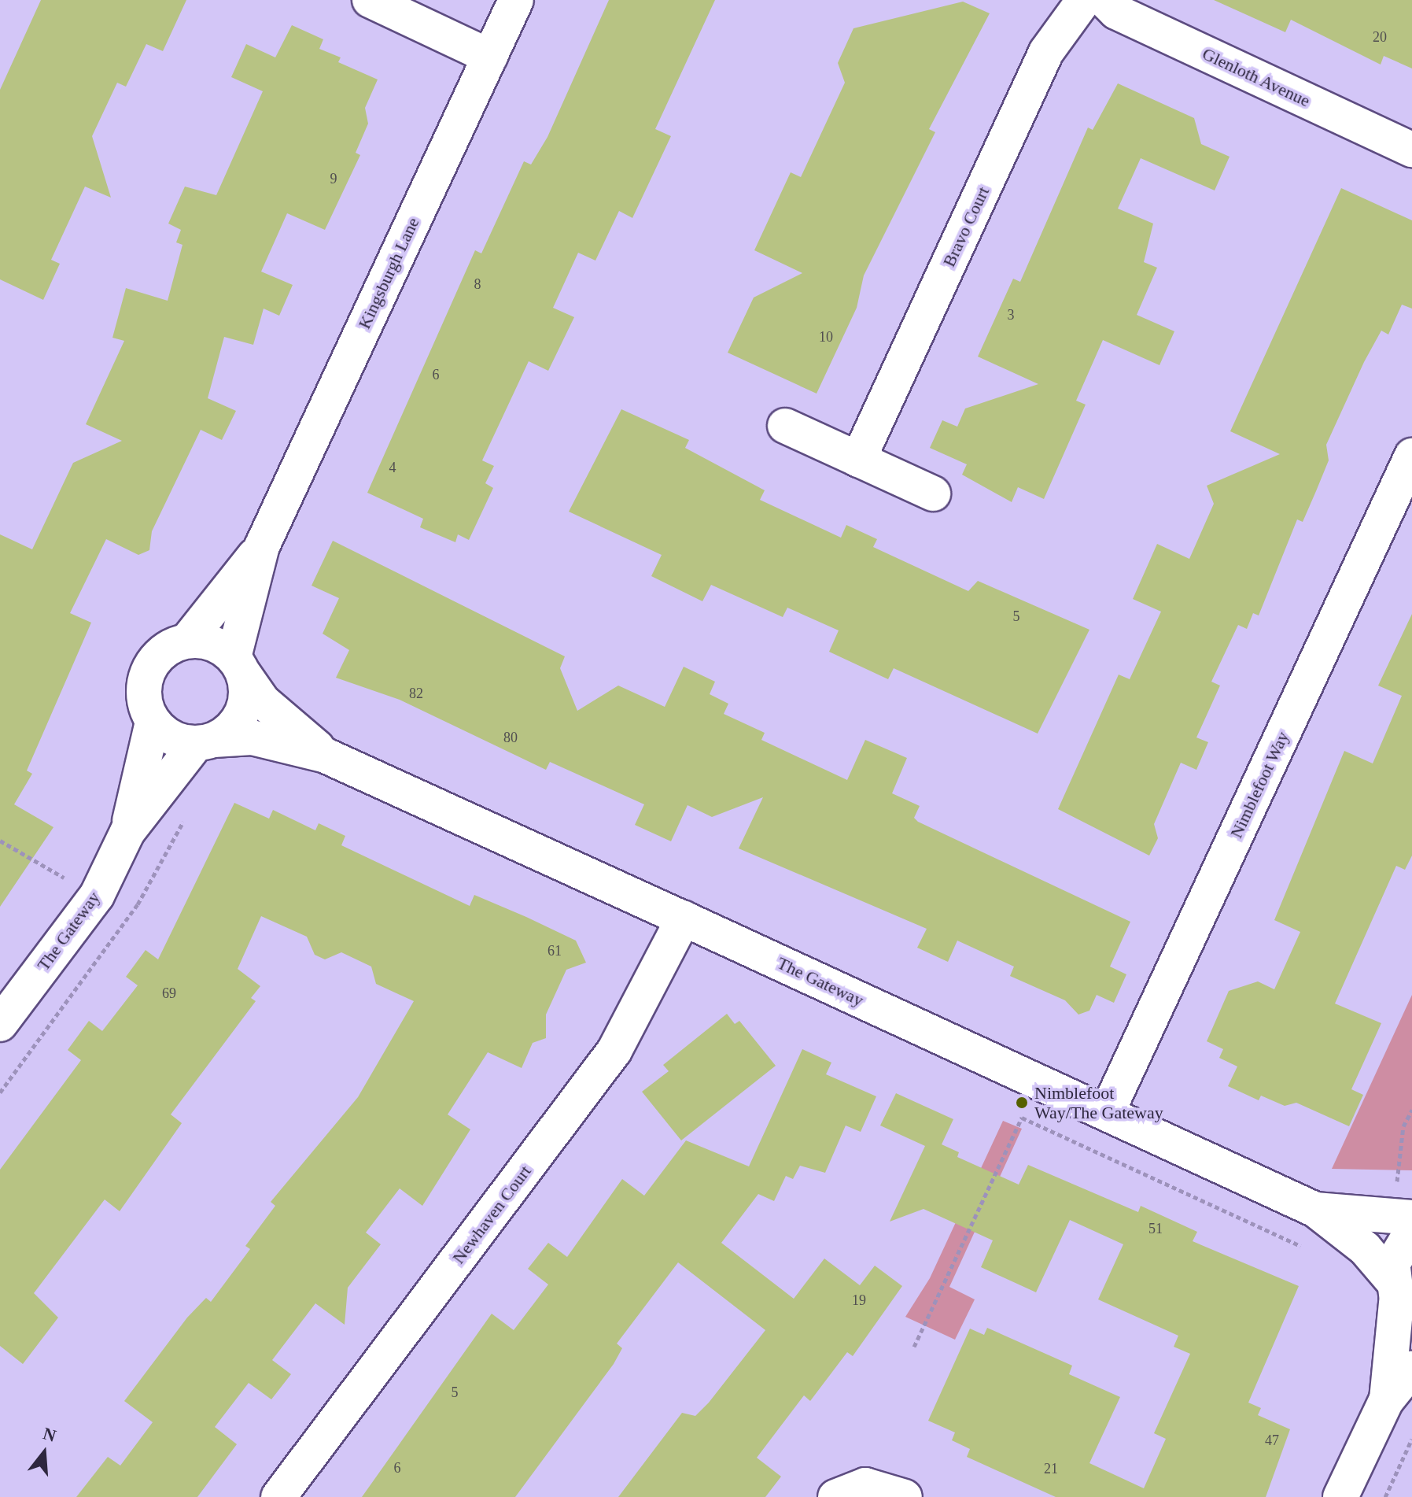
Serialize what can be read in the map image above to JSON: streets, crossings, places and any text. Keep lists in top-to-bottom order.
{
  "streets": {
    "street": [
      "Glenloth Avenue",
      "Bravo Court",
      "Kingsburgh Lane",
      "Nimblefoot Way",
      "The Gateway",
      "Newhaven Court"
    ]
  },
  "crossings": [
    ["Kingsburgh Lane", "The Gateway"],
    ["Nimblefoot Way", "The Gateway"],
    ["The Gateway", "Newhaven Court"]
  ],
  "places": ["Nimblefoot Way/The Gateway"],
  "house_numbers": [
    "20",
    "9",
    "8",
    "3",
    "10",
    "6",
    "4",
    "5",
    "82",
    "80",
    "61",
    "69",
    "51",
    "19",
    "5",
    "47",
    "6",
    "21"
  ],
  "north": "top"
}
